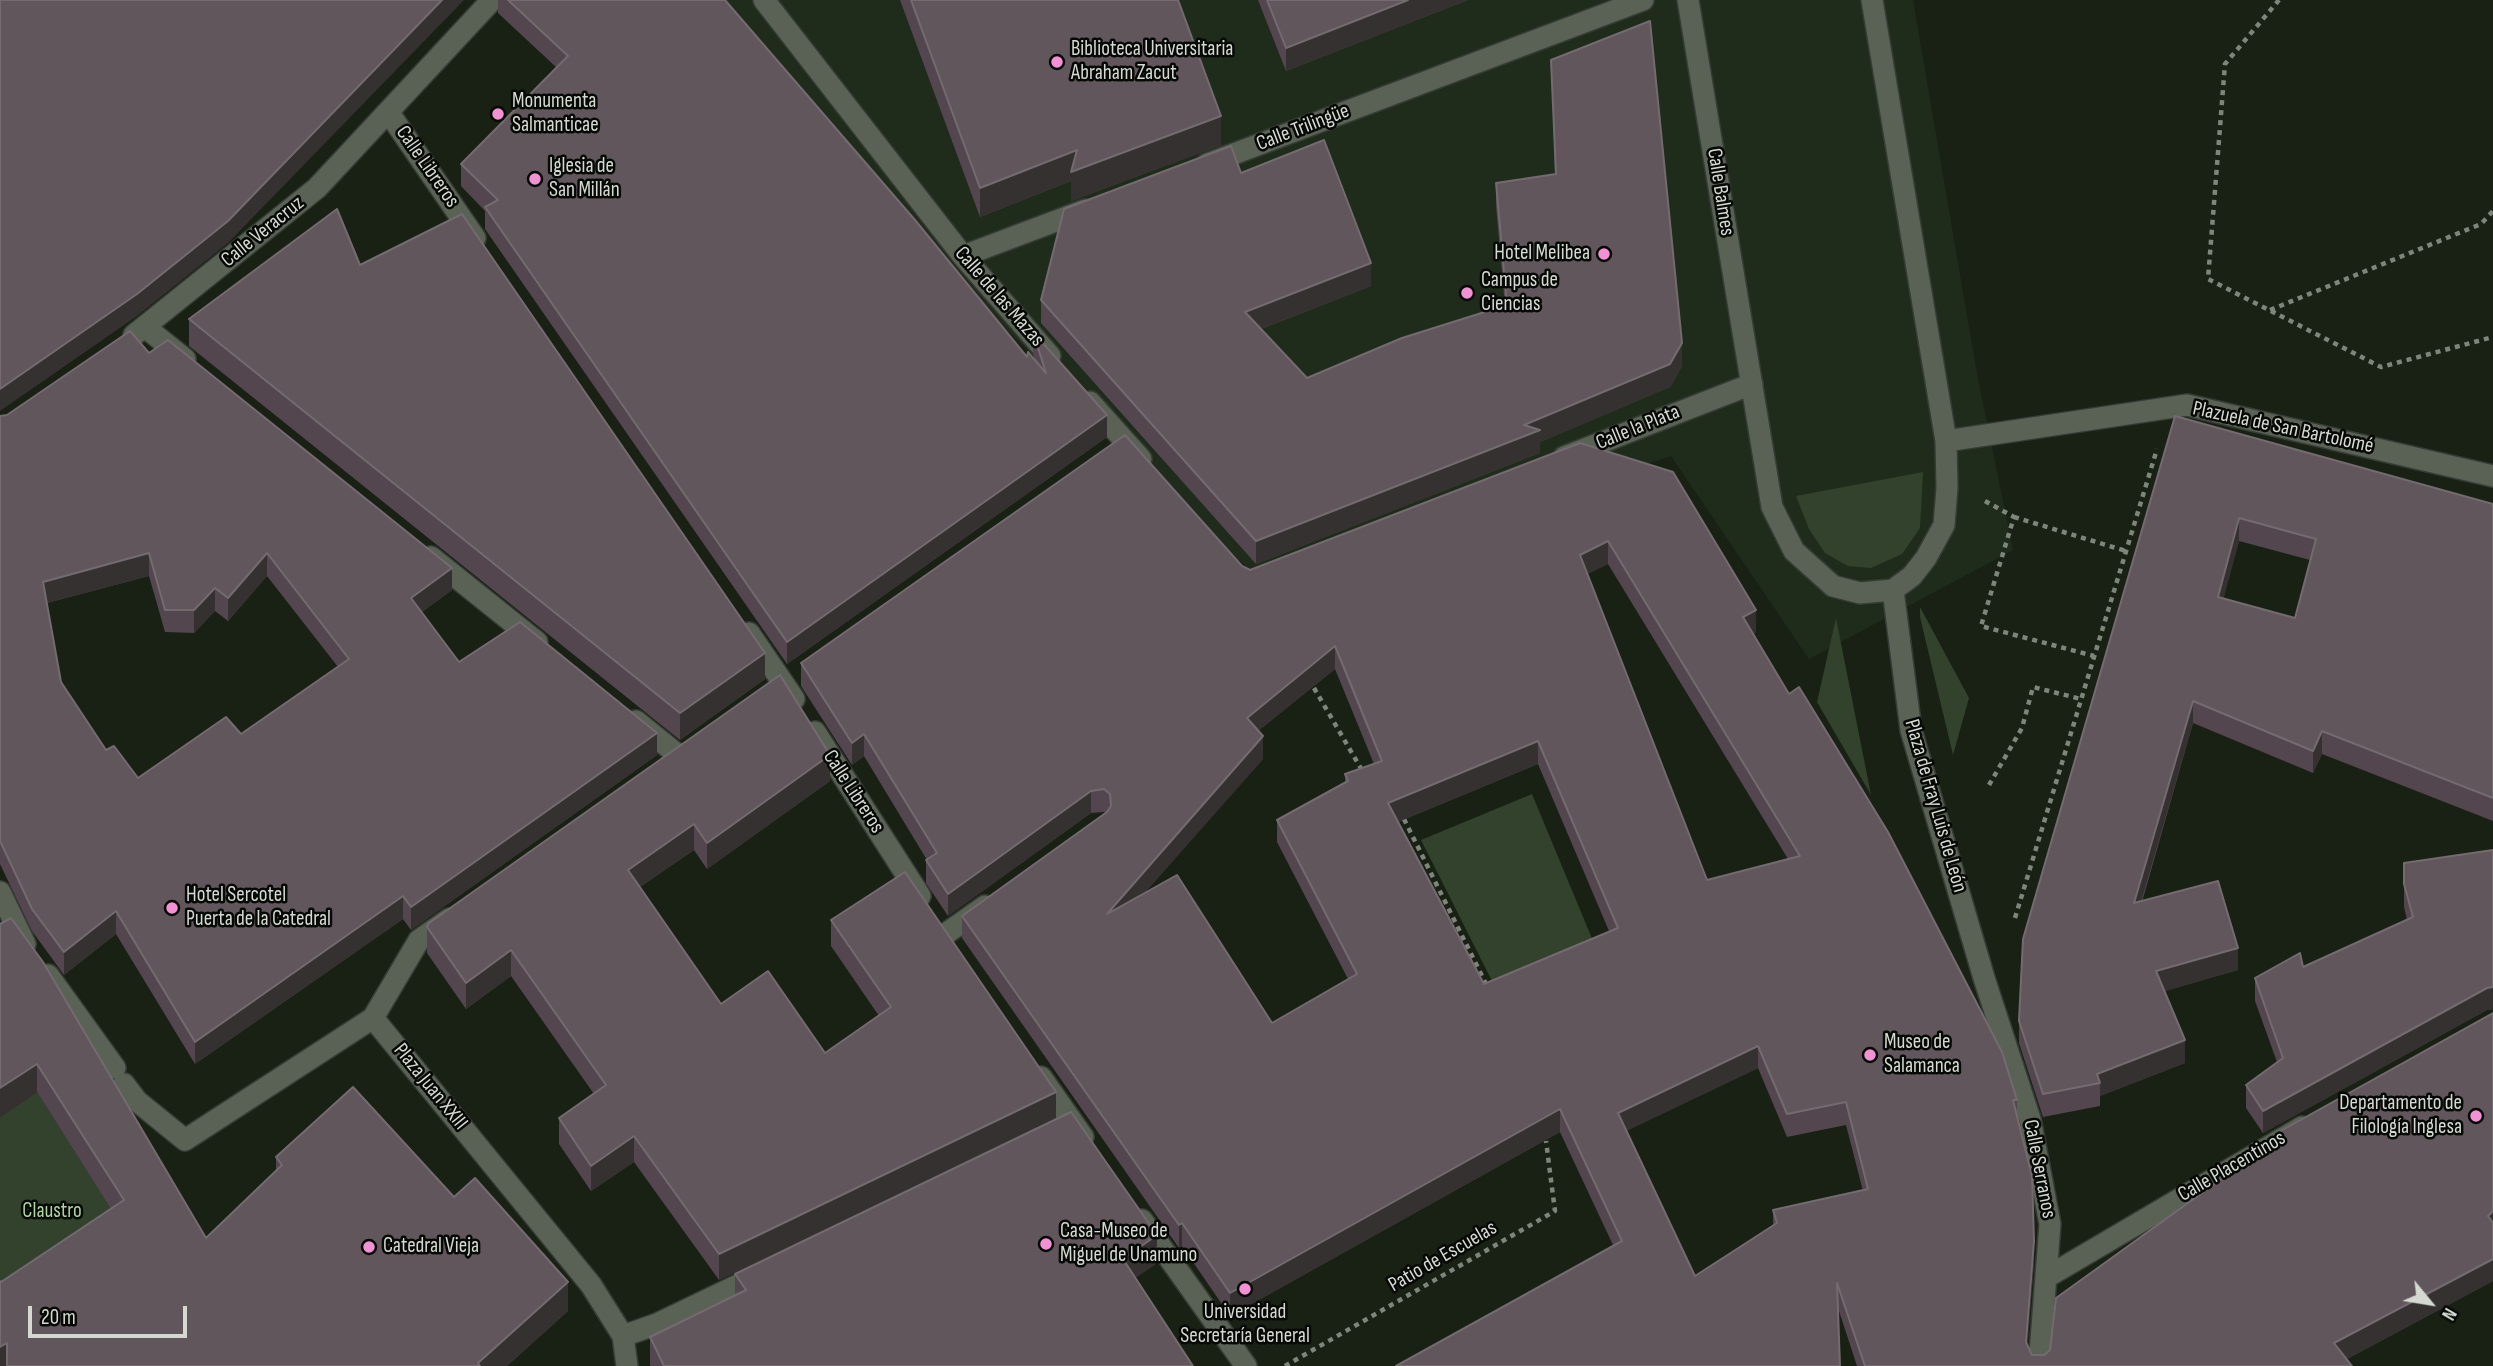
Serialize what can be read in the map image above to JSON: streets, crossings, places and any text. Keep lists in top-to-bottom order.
{
  "streets": {
    "street": [
      "Calle Trilingüe",
      "Calle Libreros",
      "Calle Balmes",
      "Calle Veracruz",
      "Calle de las Mazas",
      "Calle la Plata",
      "Plazuela de San Bartolomé",
      "Plaza de Fray Luis de León",
      "Plaza Juan XXIII",
      "Calle Placentinos",
      "Calle Serranos"
    ],
    "path": ["Patio de Escuelas"]
  },
  "crossings": [
    ["Calle Libreros", "Calle Veracruz"],
    ["Calle Balmes", "Calle la Plata"],
    ["Plaza de Fray Luis de León", "Calle Serranos"],
    ["Calle Placentinos", "Calle Serranos"]
  ],
  "parks": ["Claustro"],
  "places": [
    "Biblioteca Universitaria Abraham Zacut",
    "Monumenta Salmanticae",
    "Iglesia de San Millán",
    "Hotel Melibea",
    "Campus de Ciencias",
    "Hotel Sercotel Puerta de la Catedral",
    "Museo de Salamanca",
    "Departamento de Filología Inglesa",
    "Casa-Museo de Miguel de Unamuno",
    "Catedral Vieja",
    "Universidad Secretaría General"
  ],
  "scale_bar": "20 m",
  "north": "bottom right"
}
